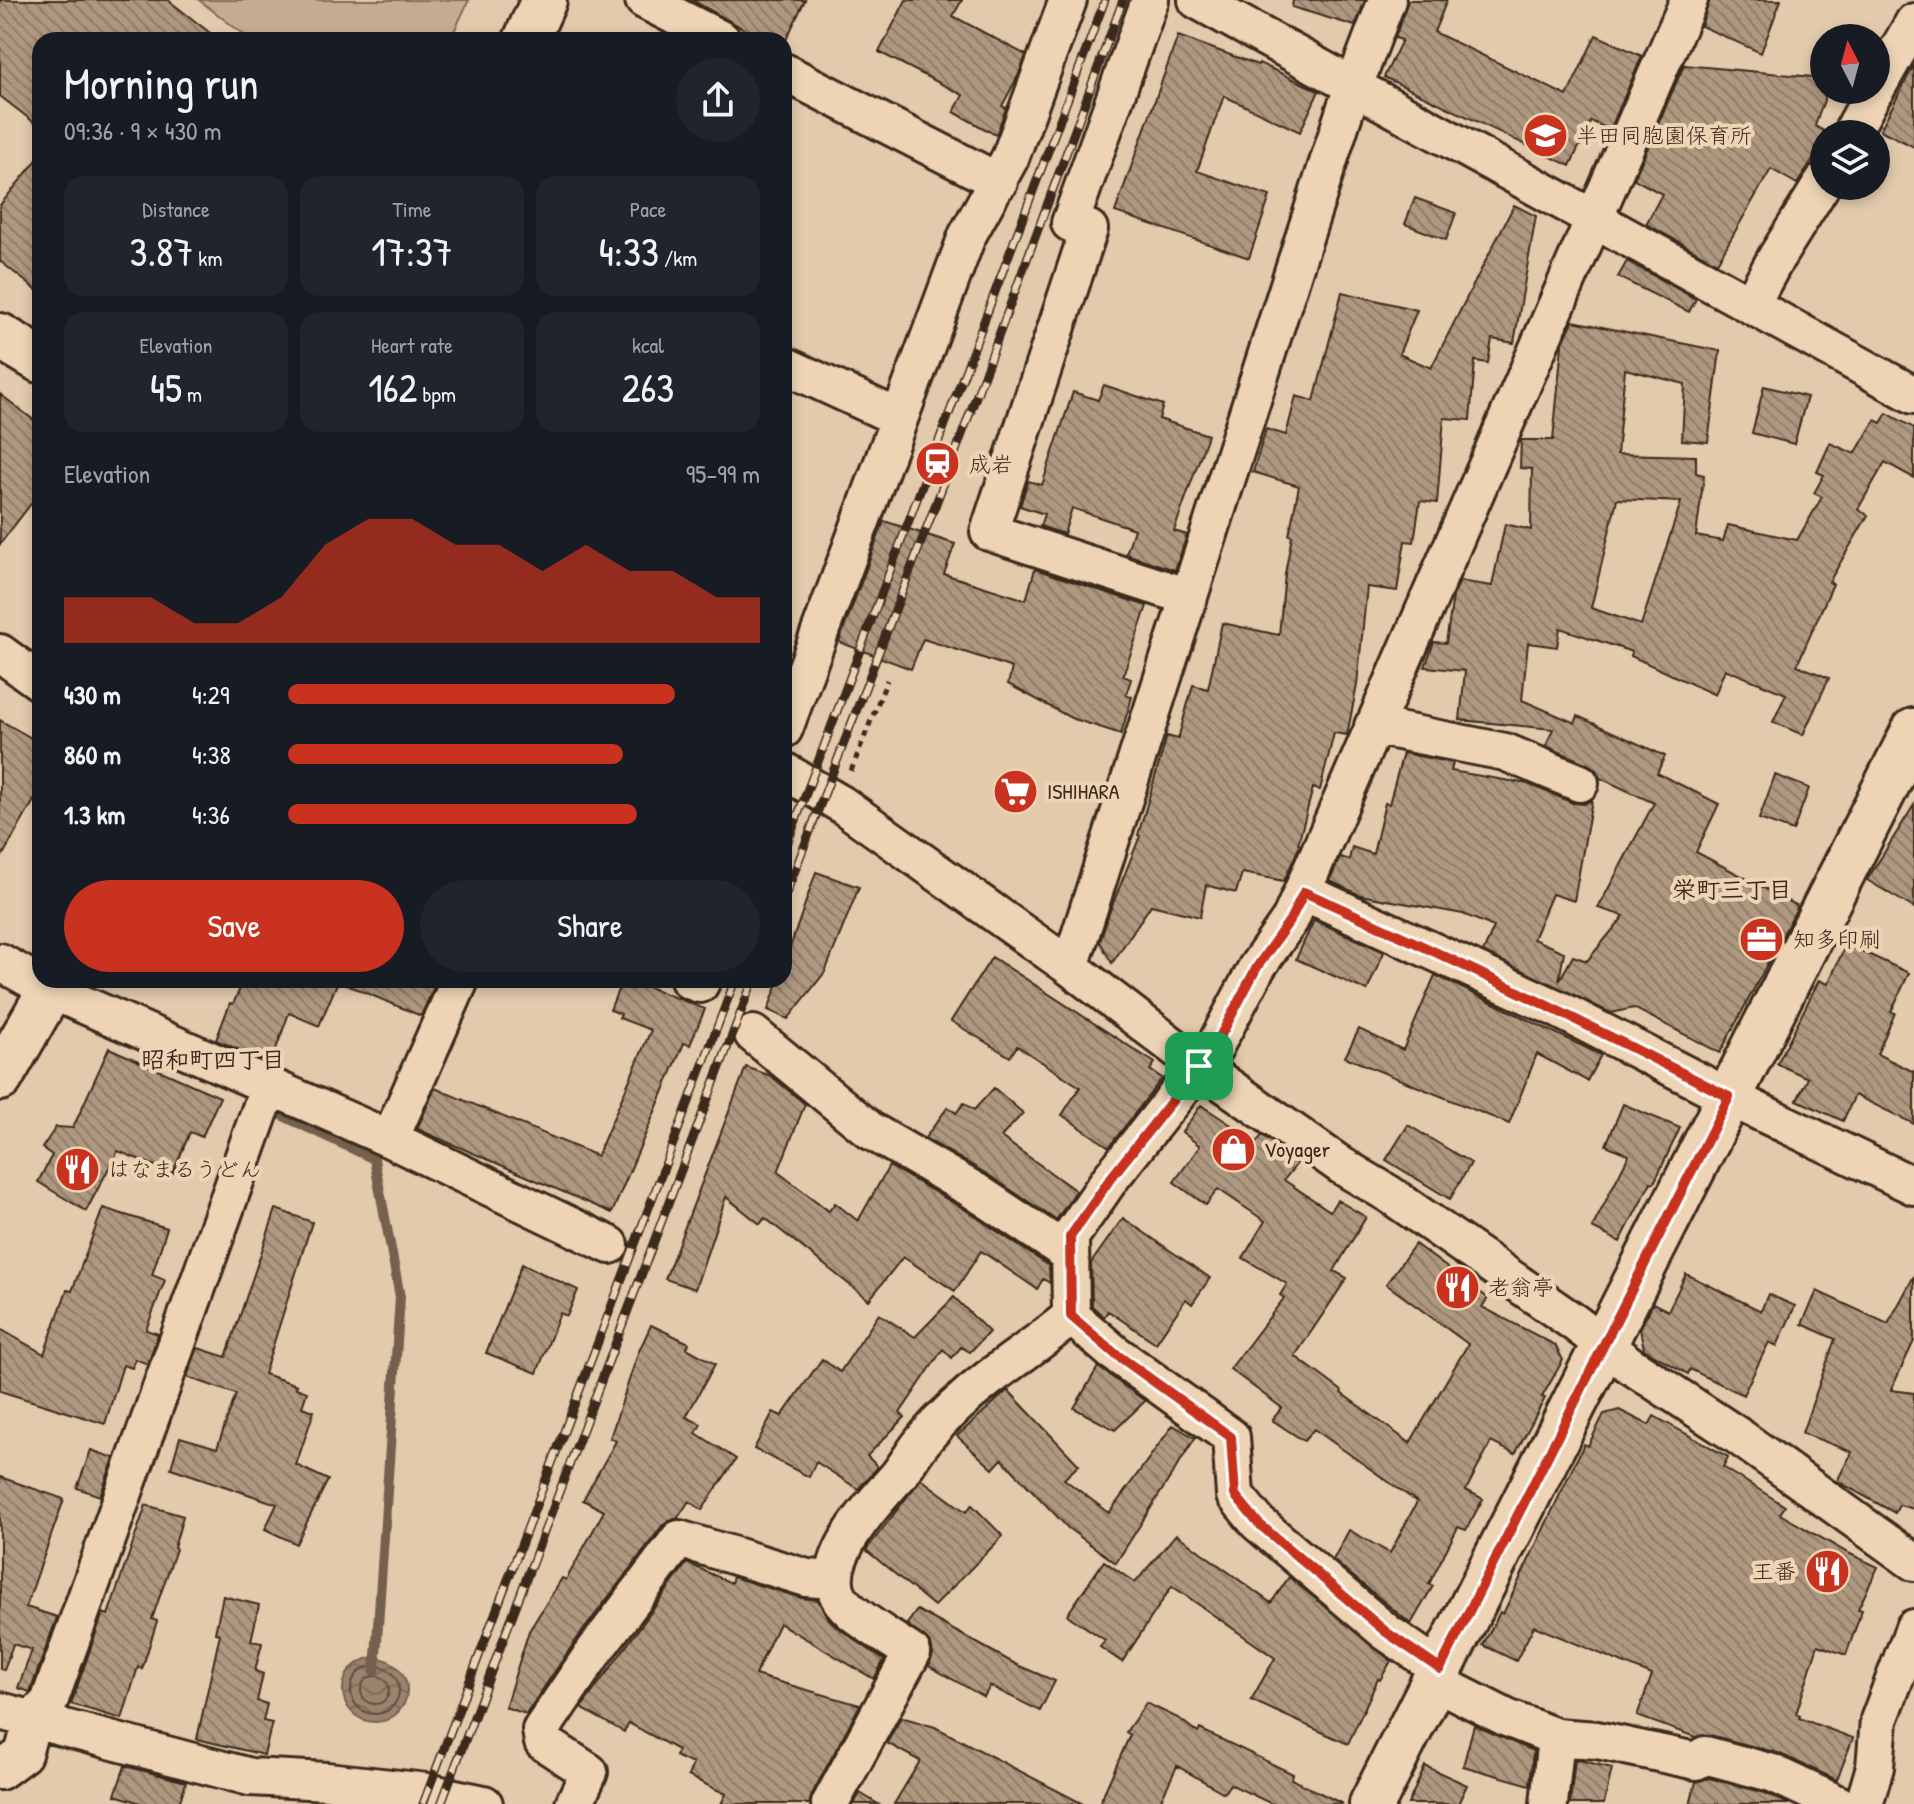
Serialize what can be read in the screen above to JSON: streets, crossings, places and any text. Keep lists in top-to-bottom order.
{
  "districts": ["栄町三丁目", "昭和町四丁目"],
  "places": {
    "school or university": ["半田同胞園保育所"],
    "station": ["成岩"],
    "supermarket": ["ISHIHARA"],
    "office": ["知多印刷"],
    "shop": ["Voyager"],
    "restaurant": ["はなまるうどん", "老翁亭", "王番"]
  },
  "north": "top",
  "page": {
    "heading": ["Morning run", "09:36 · 9 × 430 m"],
    "stats": [
      ["Distance", "3.87 km"],
      ["Time", "17:37"],
      ["Pace", "4:33 /km"],
      ["Elevation", "45 m"],
      ["Heart rate", "162 bpm"],
      ["kcal", "263"]
    ],
    "chart": ["Elevation", "95–99 m"],
    "list": [
      {
        "name": "430 m",
        "note": "4:29"
      },
      {
        "name": "860 m",
        "note": "4:38"
      },
      {
        "name": "1.3 km",
        "note": "4:36"
      }
    ],
    "buttons": ["Save", "Share"]
  }
}
